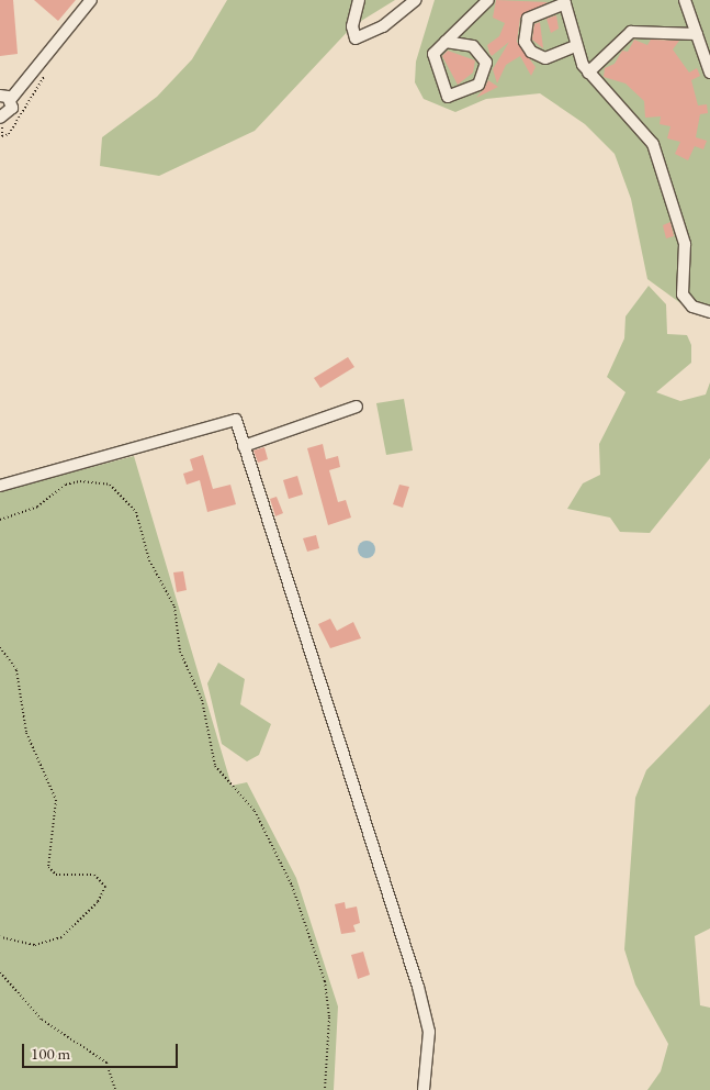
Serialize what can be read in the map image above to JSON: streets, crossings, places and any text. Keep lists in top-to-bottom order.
{
  "scale_bar": "100 m"
}
